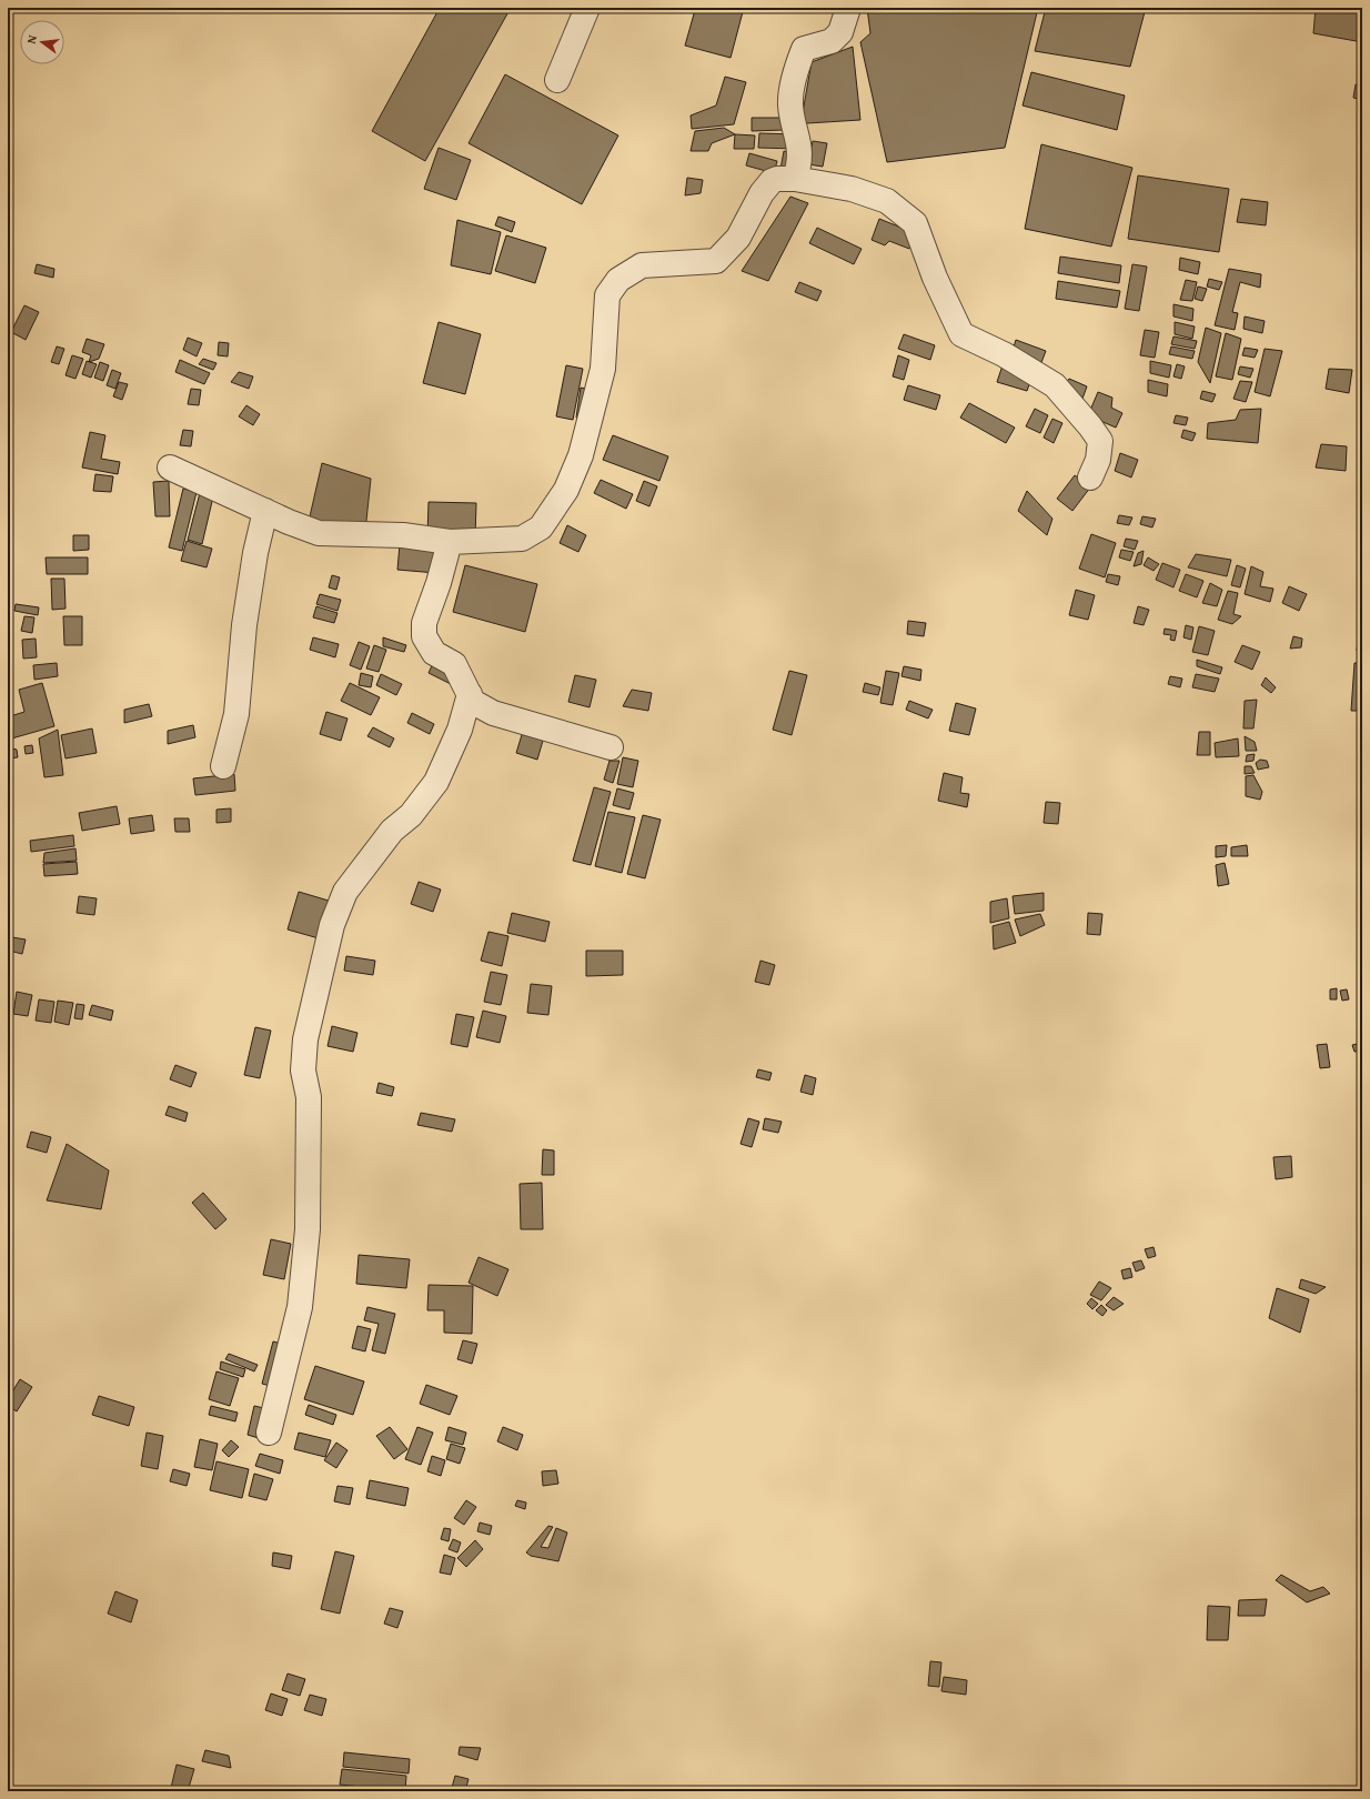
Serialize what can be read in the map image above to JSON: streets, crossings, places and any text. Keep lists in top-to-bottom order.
{
  "north": "left"
}
